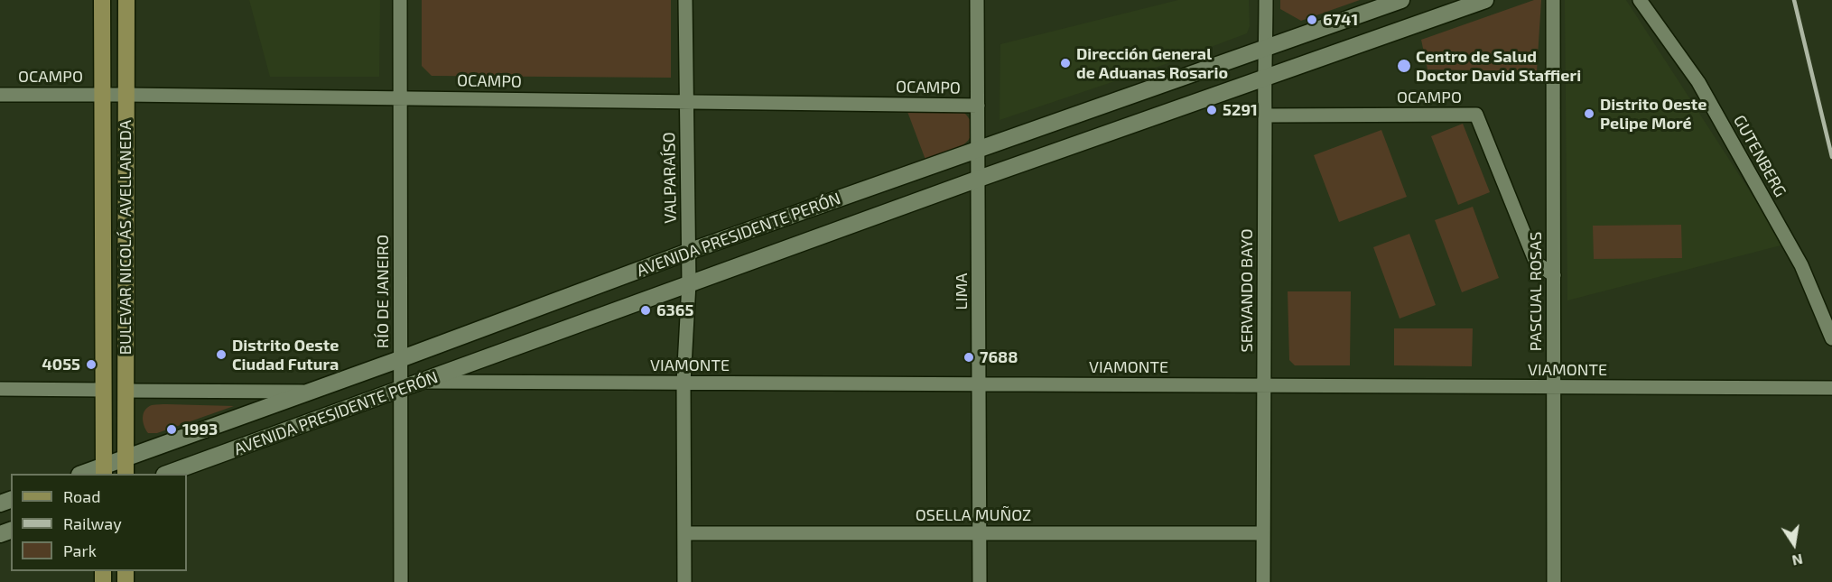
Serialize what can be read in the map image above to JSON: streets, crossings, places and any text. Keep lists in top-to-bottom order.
{
  "streets": {
    "main road": ["AVENIDA PRESIDENTE PERÓN", "BULEVAR NICOLÁS AVELLANEDA"],
    "street": [
      "OCAMPO",
      "GUTENBERG",
      "VALPARAÍSO",
      "SERVANDO BAYO",
      "RÍO DE JANEIRO",
      "LIMA",
      "PASCUAL ROSAS",
      "VIAMONTE",
      "OSELLA MUÑOZ"
    ]
  },
  "crossings": [
    ["OCAMPO", "VALPARAÍSO"],
    ["OCAMPO", "BULEVAR NICOLÁS AVELLANEDA"],
    ["OCAMPO", "SERVANDO BAYO"],
    ["OCAMPO", "RÍO DE JANEIRO"],
    ["OCAMPO", "LIMA"],
    ["OCAMPO", "PASCUAL ROSAS"],
    ["VALPARAÍSO", "AVENIDA PRESIDENTE PERÓN"],
    ["VALPARAÍSO", "VIAMONTE"],
    ["VALPARAÍSO", "OSELLA MUÑOZ"],
    ["AVENIDA PRESIDENTE PERÓN", "BULEVAR NICOLÁS AVELLANEDA"],
    ["AVENIDA PRESIDENTE PERÓN", "SERVANDO BAYO"],
    ["AVENIDA PRESIDENTE PERÓN", "RÍO DE JANEIRO"],
    ["AVENIDA PRESIDENTE PERÓN", "LIMA"],
    ["AVENIDA PRESIDENTE PERÓN", "VIAMONTE"],
    ["SERVANDO BAYO", "VIAMONTE"],
    ["SERVANDO BAYO", "OSELLA MUÑOZ"],
    ["LIMA", "VIAMONTE"],
    ["LIMA", "OSELLA MUÑOZ"],
    ["PASCUAL ROSAS", "VIAMONTE"]
  ],
  "places": [
    "6741",
    "Dirección General de Aduanas Rosario",
    "Centro de Salud Doctor David Staffieri",
    "5291",
    "Distrito Oeste Pelipe Moré",
    "6365",
    "Distrito Oeste Ciudad Futura",
    "7688",
    "4055",
    "1993"
  ],
  "legend": ["Road", "Railway", "Park"],
  "north": "bottom"
}
